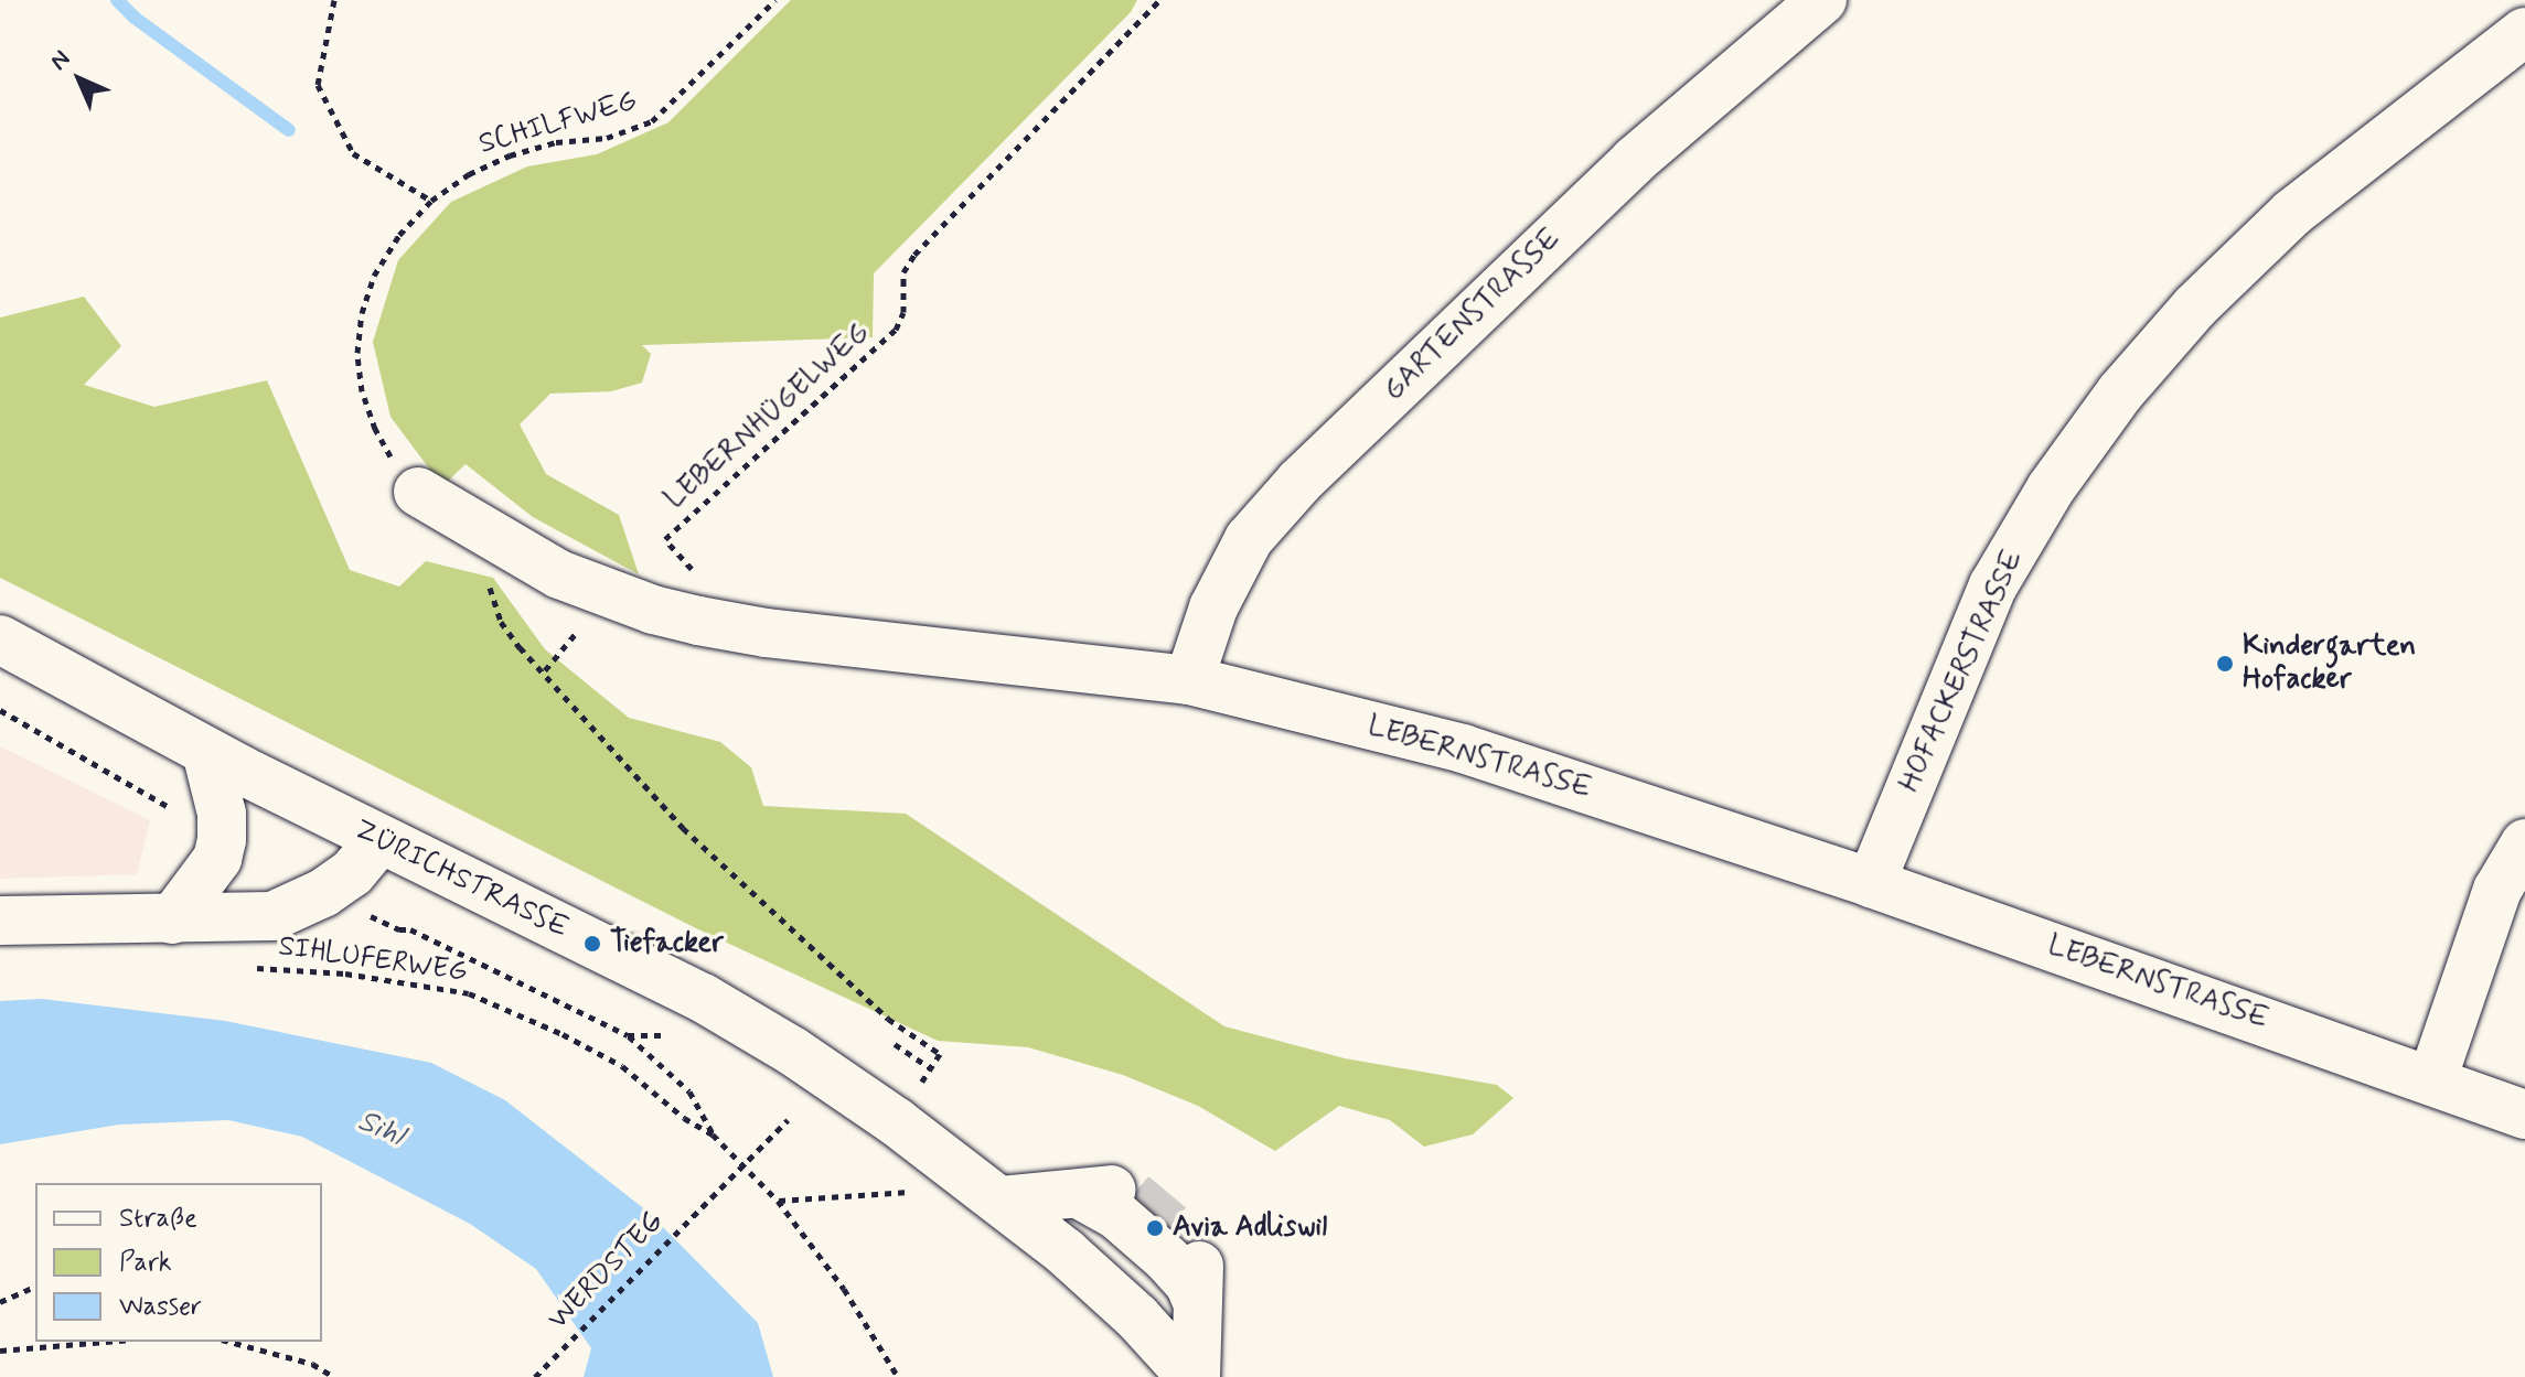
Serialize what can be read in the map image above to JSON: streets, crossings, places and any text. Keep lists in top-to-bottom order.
{
  "streets": {
    "street": [
      "GARTENSTRASSE",
      "HOFACKERSTRASSE",
      "LEBERNSTRASSE",
      "ZÜRICHSTRASSE"
    ],
    "path": [
      "SCHILFWEG",
      "LEBERNHÜGELWEG",
      "SIHLUFERWEG",
      "WERDSTEG"
    ]
  },
  "crossings": [
    ["SCHILFWEG", "LEBERNSTRASSE"],
    ["GARTENSTRASSE", "LEBERNSTRASSE"],
    ["HOFACKERSTRASSE", "LEBERNSTRASSE"],
    ["SIHLUFERWEG", "WERDSTEG"]
  ],
  "water": ["Sihl"],
  "places": ["Kindergarten Hofacker", "Tiefacker", "Avia Adliswil"],
  "legend": ["Straße", "Park", "Wasser"],
  "north": "top left"
}
